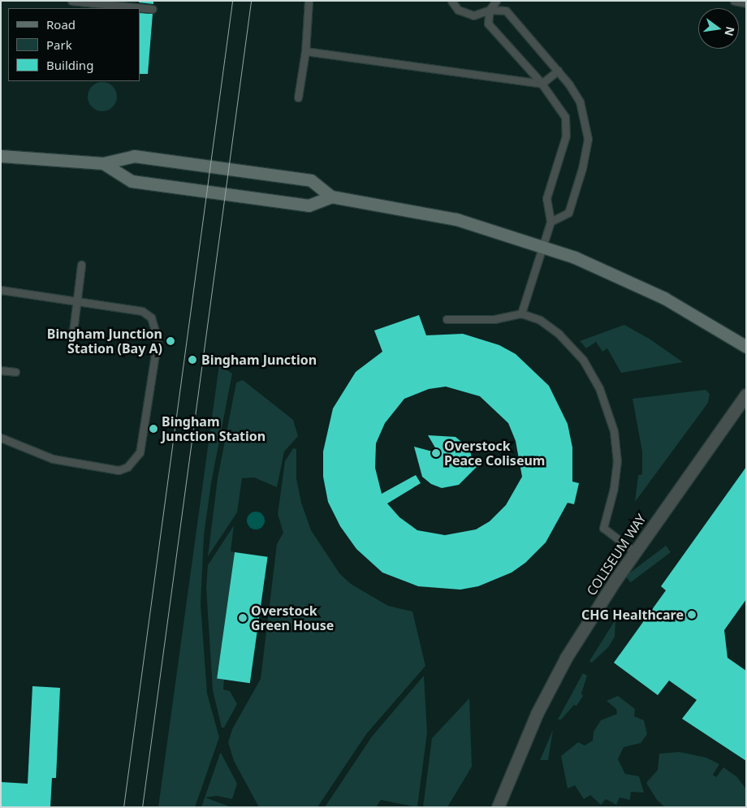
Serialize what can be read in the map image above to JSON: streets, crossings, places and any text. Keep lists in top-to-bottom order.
{
  "streets": {
    "street": ["COLISEUM WAY"]
  },
  "places": [
    "Bingham Junction Station (Bay A)",
    "Bingham Junction",
    "Bingham Junction Station",
    "Overstock Peace Coliseum",
    "CHG Healthcare",
    "Overstock Green House"
  ],
  "legend": ["Road", "Park", "Building"],
  "north": "right"
}
